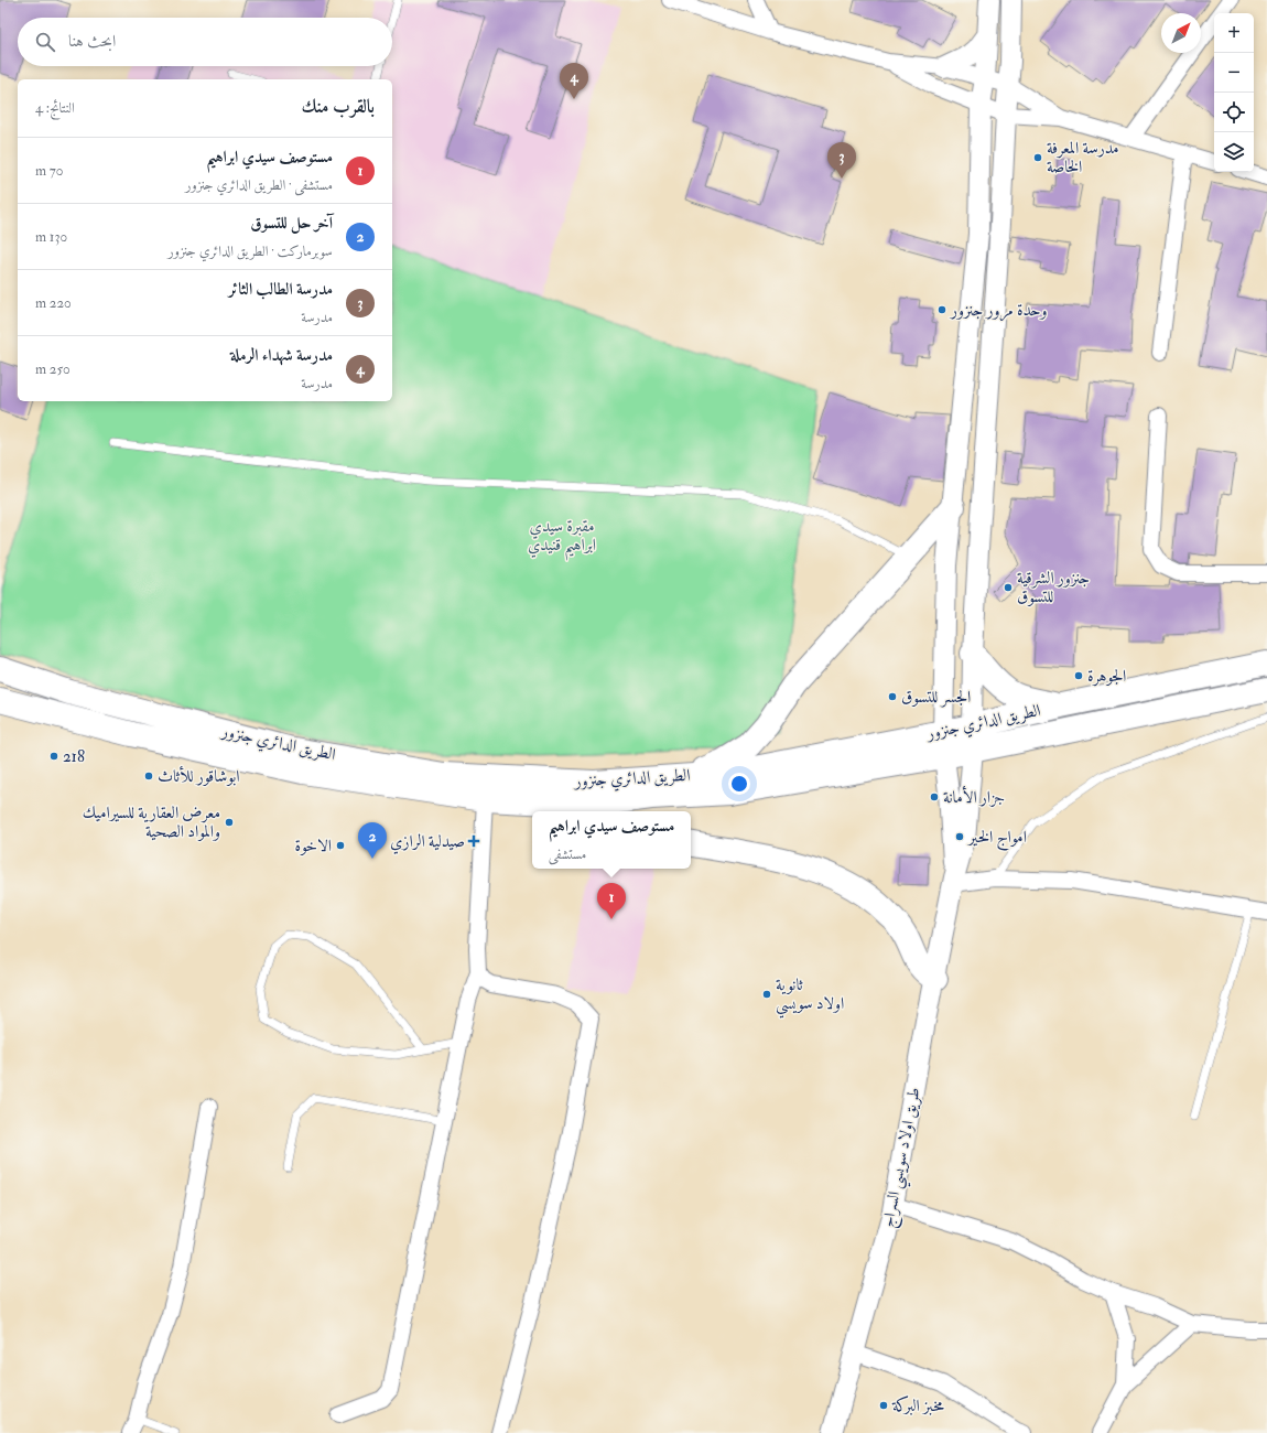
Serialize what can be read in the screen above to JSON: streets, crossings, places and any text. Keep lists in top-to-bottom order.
{
  "streets": {
    "main road": ["الطريق الدائري جنزور"],
    "street": ["طريق اولاد سويسي السراج"]
  },
  "parks": ["مقبرة سيدي ابراهيم قنيدي"],
  "places": {
    "other": [
      "مدرسة المعرفة الخاصة",
      "وحدة مرور جنزور",
      "جنزور الشرقية للتسوق",
      "الجوهرة",
      "الجسر للتسوق",
      "218",
      "ابوشاقور للأثاث",
      "جزار الأمانة",
      "معرض العقارية للسيراميك والمواد الصحية",
      "امواج الخير",
      "الاخوة",
      "ثانوية اولاد سويسي",
      "مخبز البركة"
    ],
    "health": ["صيدلية الرازي"]
  },
  "north": "top right",
  "page": {
    "map_buttons": ["+", "−"],
    "search": "ابحث هنا",
    "pins": [
      "4",
      "3",
      "2",
      "1"
    ],
    "heading": ["بالقرب منك", "النتائج: 4"],
    "list": [
      {
        "mark": "1",
        "name": "مستوصف سيدي ابراهيم",
        "note": "مستشفى · الطريق الدائري جنزور",
        "value": "70 m"
      },
      {
        "mark": "2",
        "name": "آخر حل للتسوق",
        "note": "سوبرماركت · الطريق الدائري جنزور",
        "value": "130 m"
      },
      {
        "mark": "3",
        "name": "مدرسة الطالب الثائر",
        "note": "مدرسة",
        "value": "220 m"
      },
      {
        "mark": "4",
        "name": "مدرسة شهداء الرملة",
        "note": "مدرسة",
        "value": "250 m"
      }
    ],
    "popup": ["مستوصف سيدي ابراهيم", "مستشفى"]
  }
}
